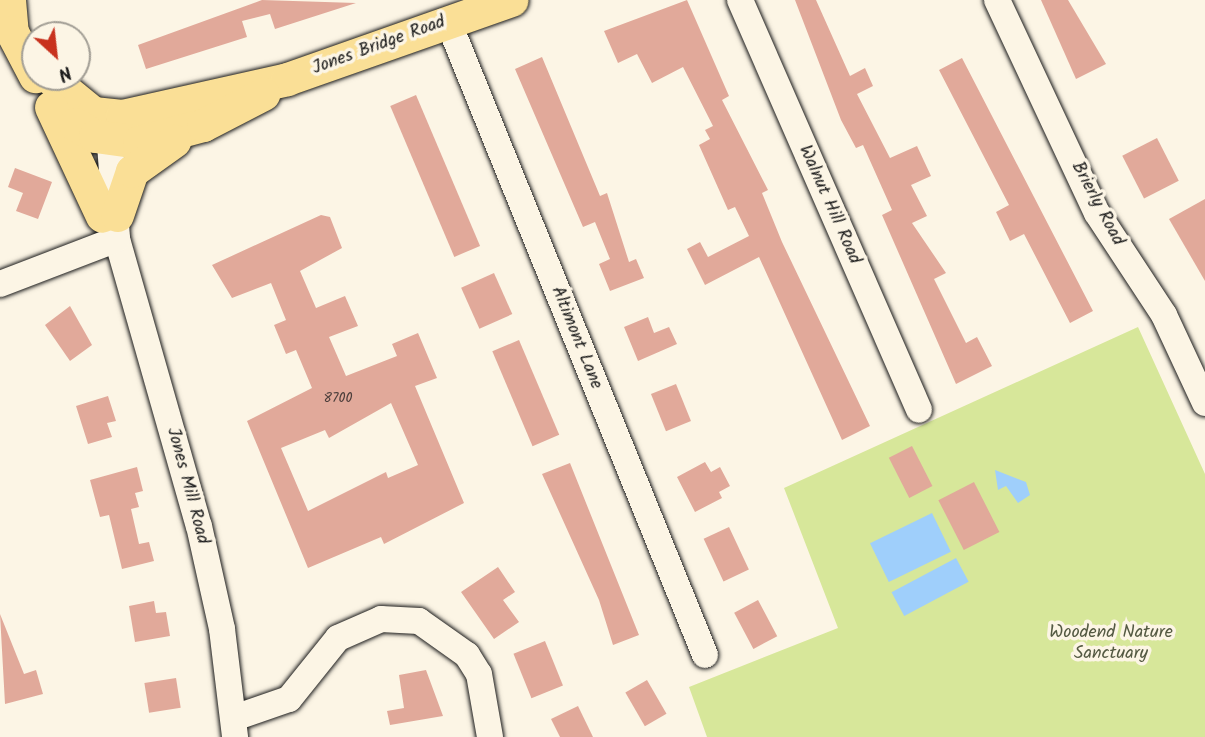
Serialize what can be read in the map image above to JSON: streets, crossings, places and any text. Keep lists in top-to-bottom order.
{
  "streets": {
    "main road": ["Jones Bridge Road"],
    "street": [
      "Brierly Road",
      "Walnut Hill Road",
      "Altimont Lane",
      "Jones Mill Road"
    ]
  },
  "crossings": [
    ["Jones Bridge Road", "Altimont Lane"],
    ["Jones Bridge Road", "Jones Mill Road"]
  ],
  "parks": ["Woodend Nature Sanctuary"],
  "house_numbers": ["8700"],
  "north": "bottom right"
}
